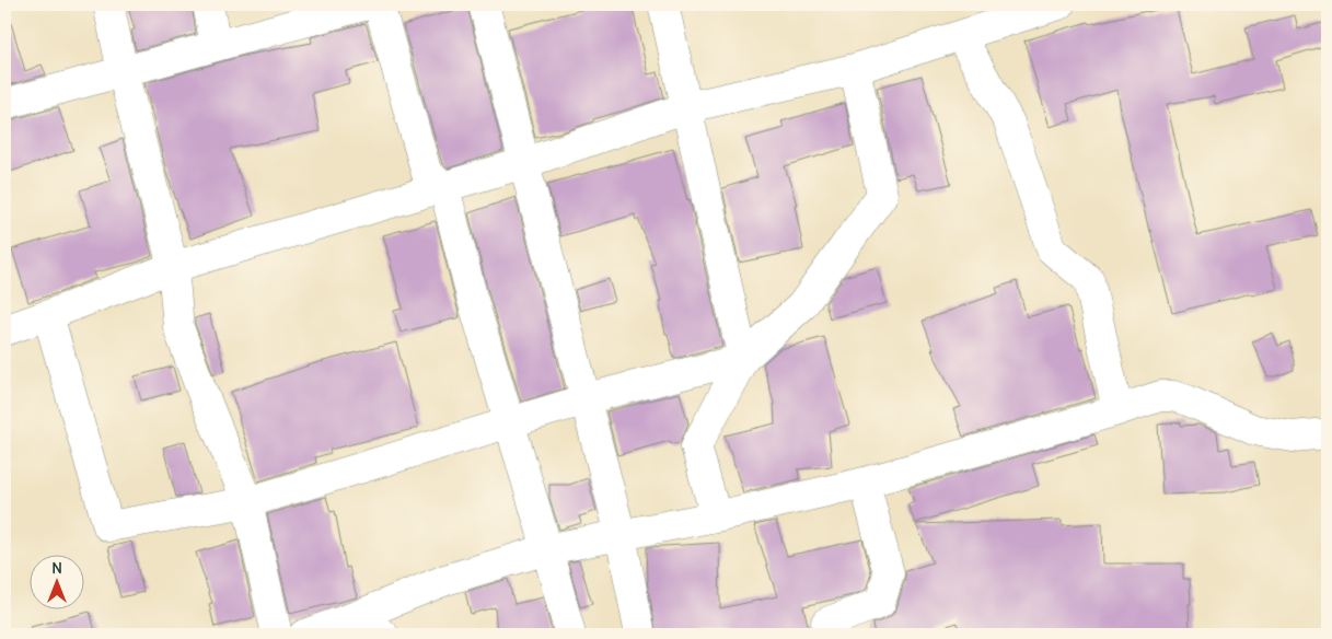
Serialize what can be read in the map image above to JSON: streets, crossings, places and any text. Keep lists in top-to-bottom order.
{
  "north": "top"
}
